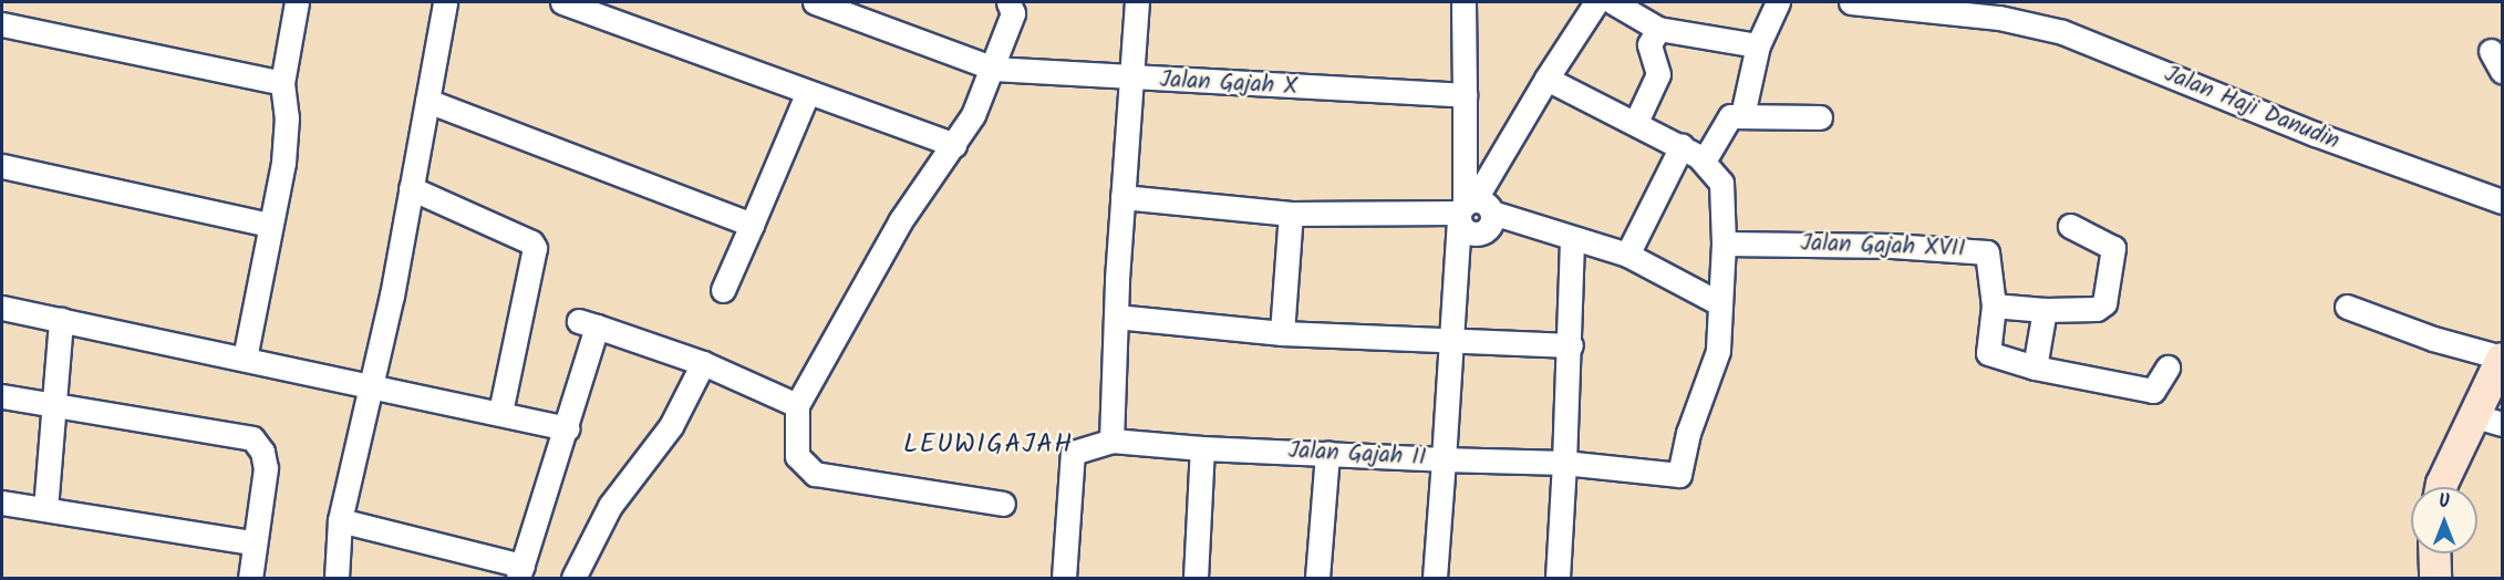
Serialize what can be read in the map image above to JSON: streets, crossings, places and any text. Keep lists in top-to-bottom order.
{
  "streets": {
    "street": [
      "Jalan Gajah X",
      "Jalan Haji Danudin",
      "Jalan Gajah XVII",
      "Jalan Gajah II"
    ]
  },
  "districts": ["LEUWIGAJAH"],
  "north": "top"
}
